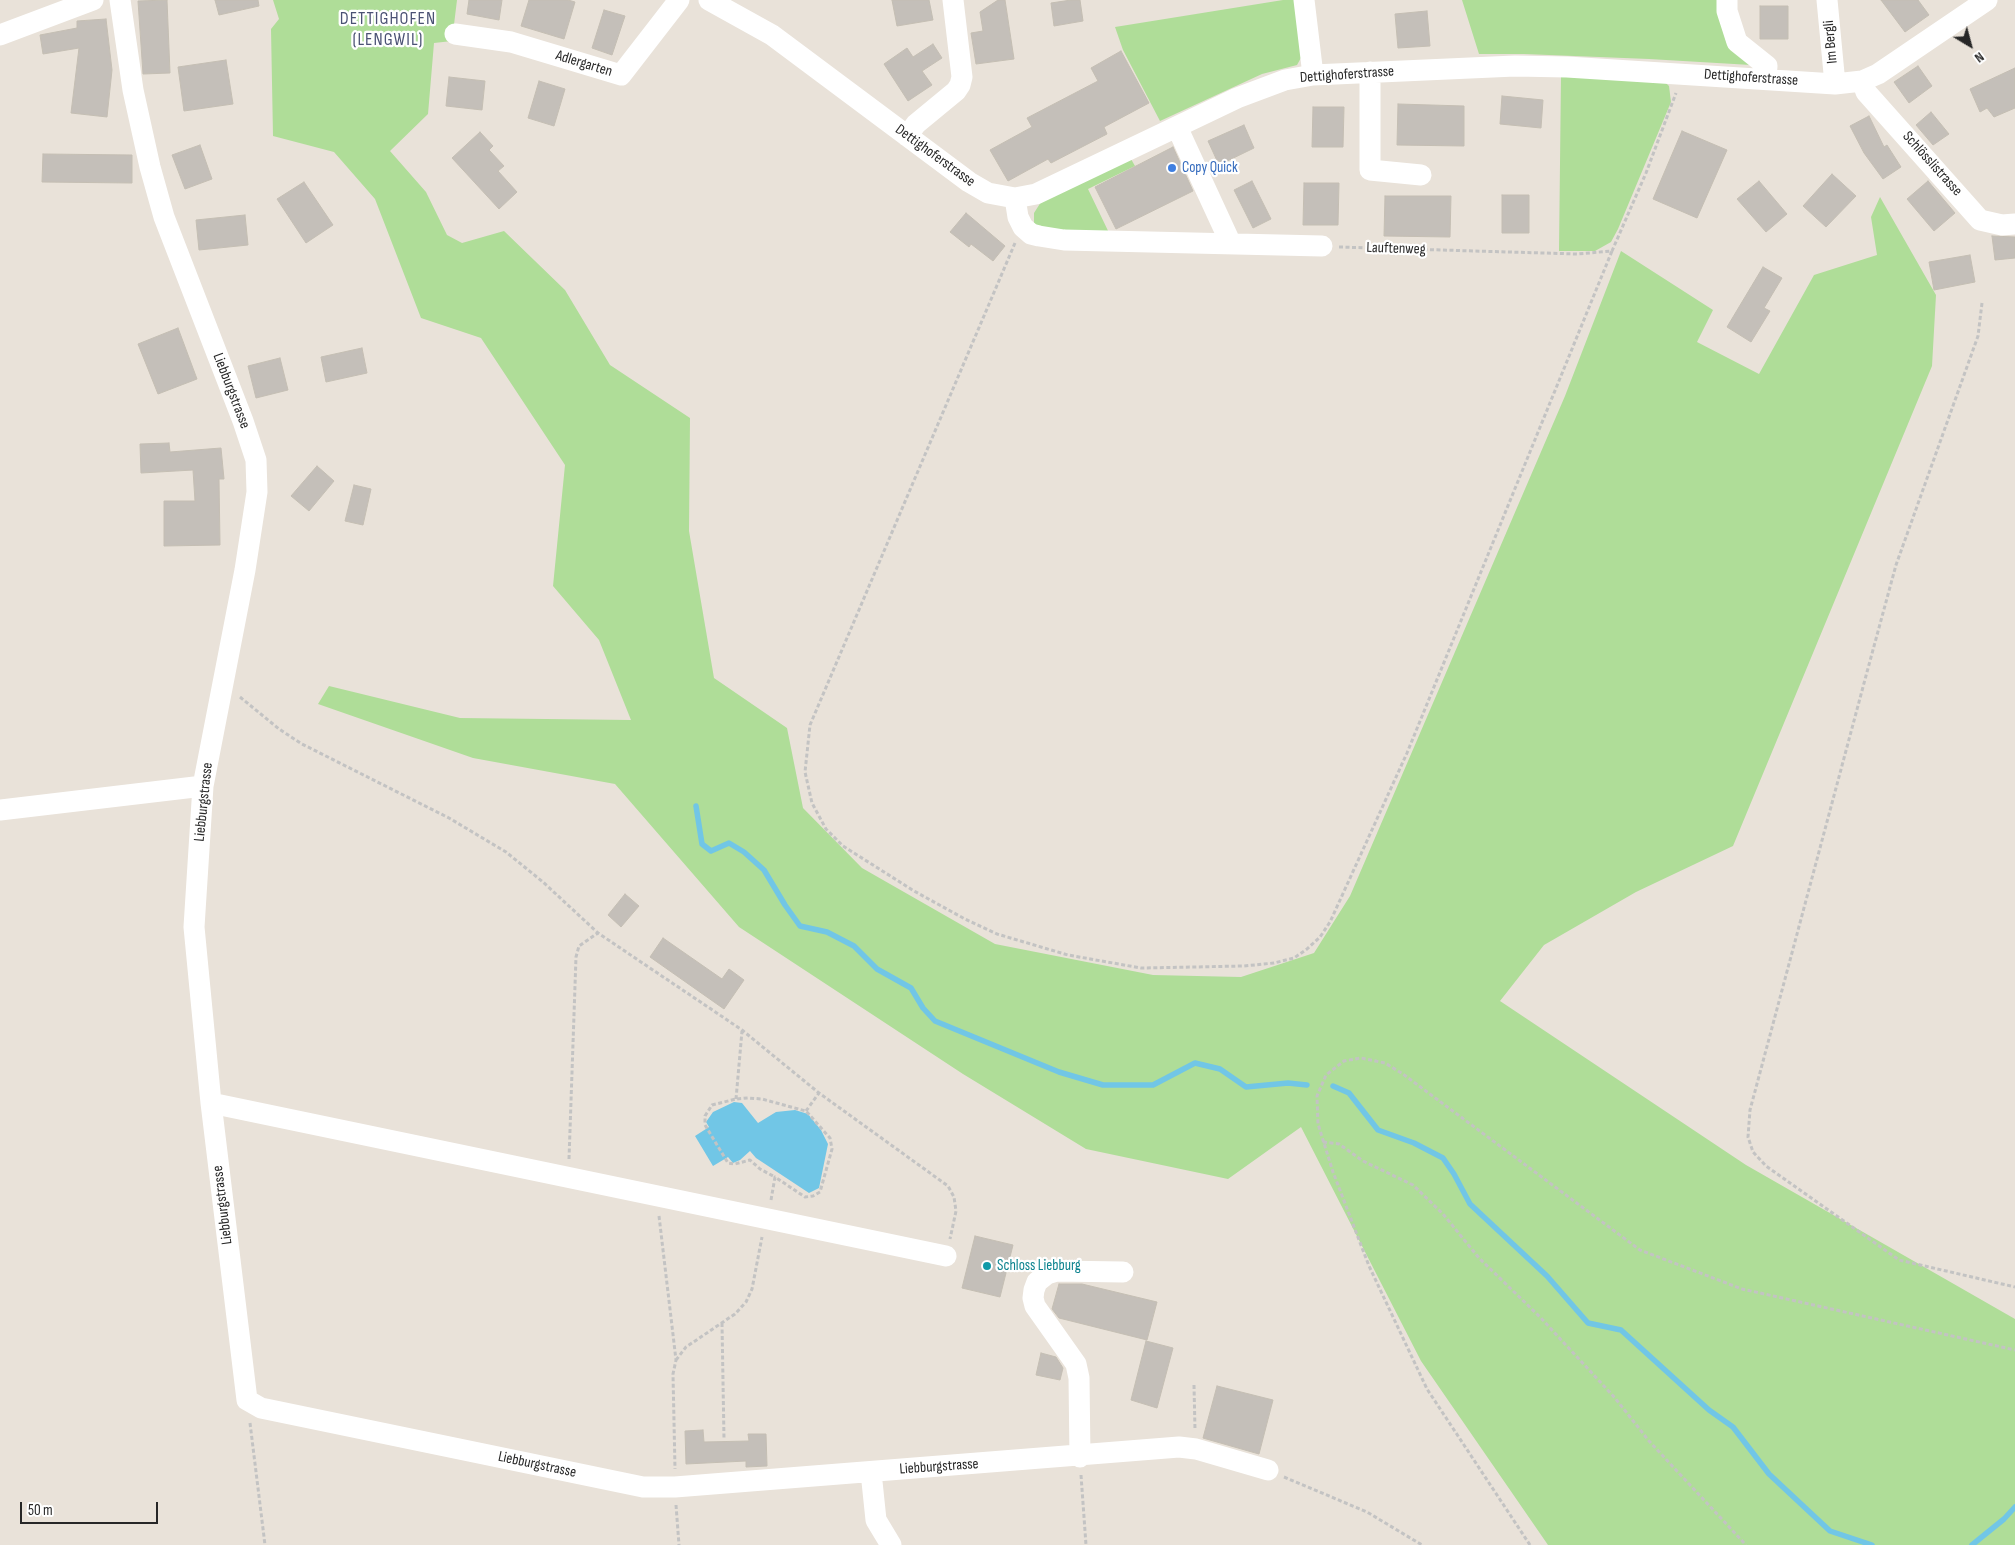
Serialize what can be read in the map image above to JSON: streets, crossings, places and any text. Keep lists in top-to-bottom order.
{
  "streets": {
    "street": [
      "Im Bergli",
      "Adlergarten",
      "Dettighoferstrasse",
      "Schlösslistrasse",
      "Liebburgstrasse"
    ],
    "path": ["Lauftenweg"]
  },
  "crossings": [
    ["Im Bergli", "Dettighoferstrasse"],
    ["Dettighoferstrasse", "Schlösslistrasse"]
  ],
  "districts": ["DETTIGHOFEN (LENGWIL)"],
  "places": ["Copy Quick", "Schloss Liebburg"],
  "scale_bar": "50 m",
  "north": "bottom right"
}
